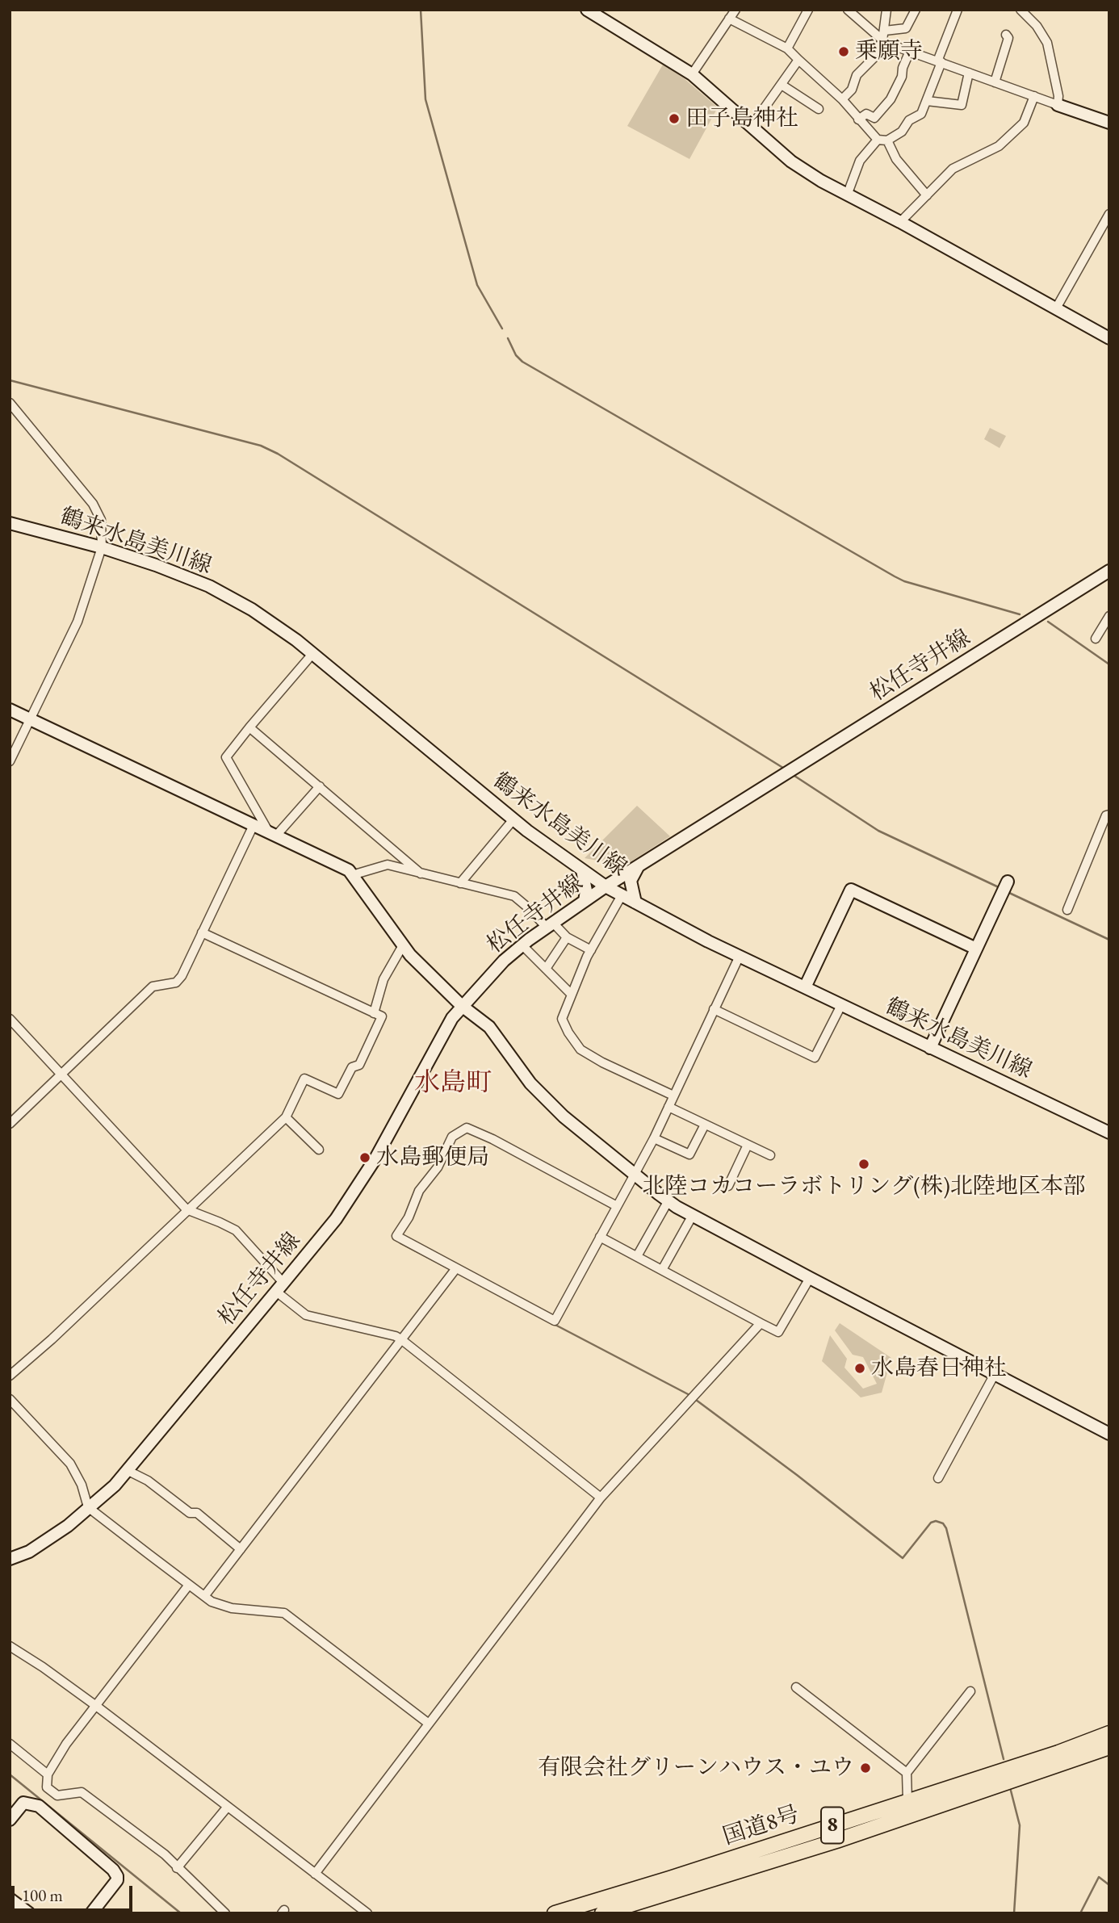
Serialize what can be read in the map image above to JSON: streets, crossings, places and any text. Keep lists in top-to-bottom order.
{
  "streets": {
    "highway": ["8", "国道8号"],
    "main road": ["鶴来水島美川線", "松任寺井線"]
  },
  "crossings": [
    ["鶴来水島美川線", "松任寺井線"]
  ],
  "districts": ["水島町"],
  "places": [
    "乗願寺",
    "田子島神社",
    "水島郵便局",
    "北陸コカコーラボトリング(株)北陸地区本部",
    "水島春日神社",
    "有限会社グリーンハウス・ユウ"
  ],
  "scale_bar": "100 m"
}
